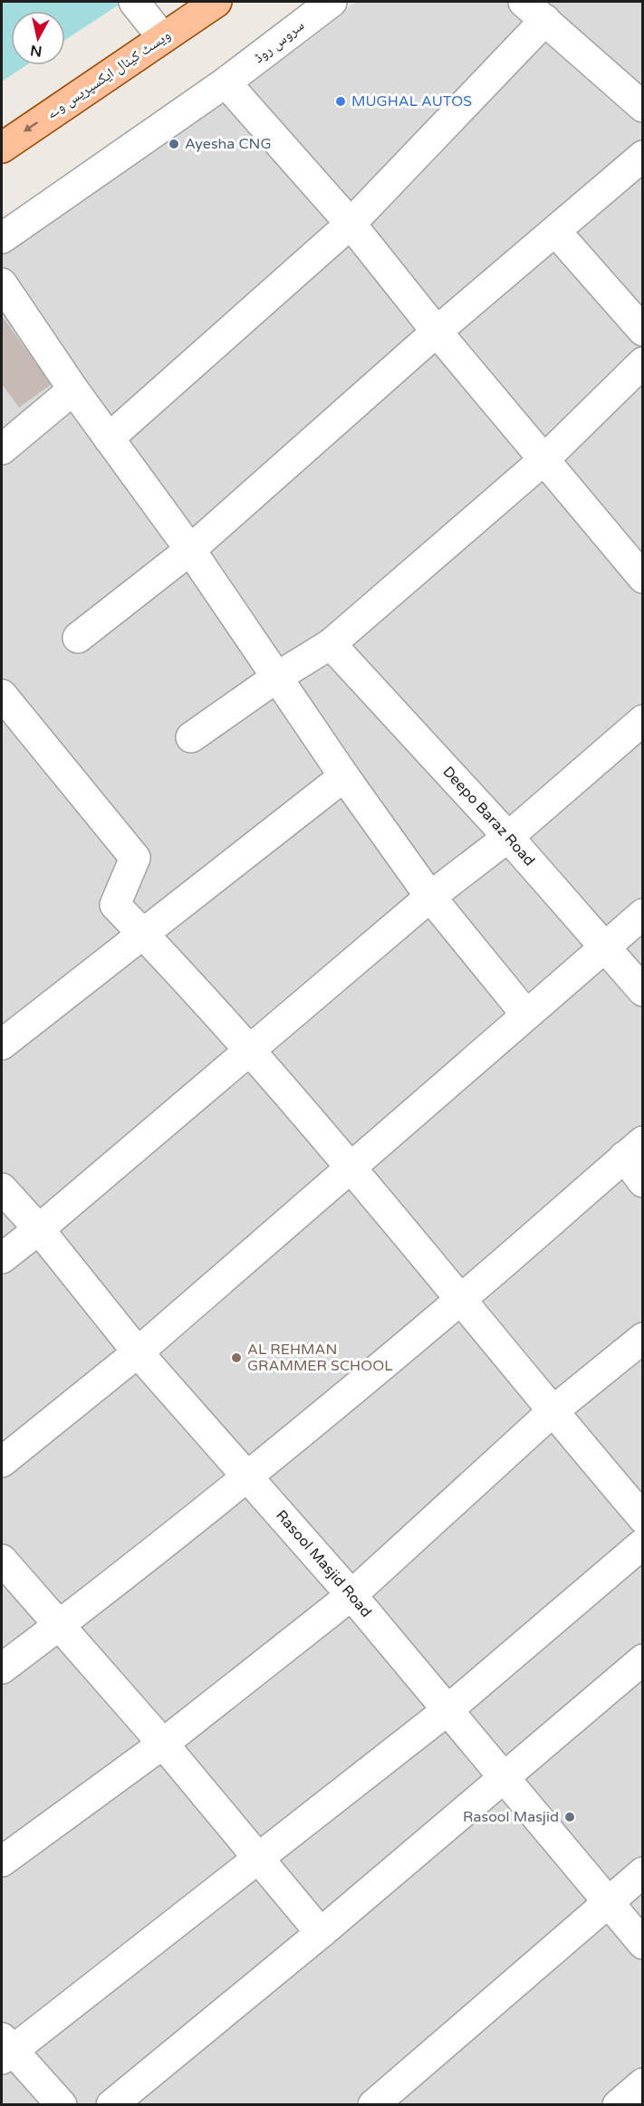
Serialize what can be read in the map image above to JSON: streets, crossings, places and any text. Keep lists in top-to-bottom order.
{
  "streets": {
    "main road": ["ویسٹ کینال ایکسپریس وے"],
    "street": ["سروس روڈ", "Deepo Baraz Road", "Rasool Masjid Road"]
  },
  "one_way": ["ویسٹ کینال ایکسپریس وے"],
  "places": [
    "MUGHAL AUTOS",
    "Ayesha CNG",
    "AL REHMAN GRAMMER SCHOOL",
    "Rasool Masjid"
  ],
  "north": "bottom"
}
